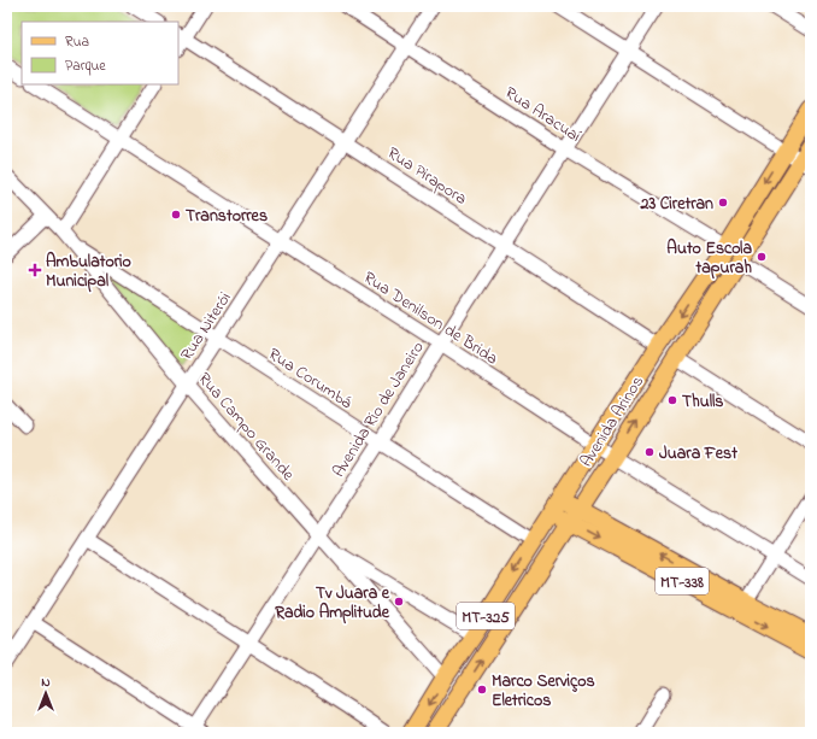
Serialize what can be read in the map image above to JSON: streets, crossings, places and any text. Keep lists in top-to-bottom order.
{
  "streets": {
    "main road": ["Avenida Arinos", "MT-338", "MT-325"],
    "street": [
      "Rua Aracuaí",
      "Rua Pirapora",
      "Rua Denilson de Brida",
      "Rua Niterói",
      "Rua Corumbá",
      "Avenida Rio de Janeiro",
      "Rua Campo Grande"
    ]
  },
  "crossings": [
    ["Rua Aracuaí", "Rua Niterói"],
    ["Rua Aracuaí", "Avenida Rio de Janeiro"],
    ["Rua Aracuaí", "Avenida Arinos"],
    ["Rua Pirapora", "Rua Niterói"],
    ["Rua Pirapora", "Avenida Rio de Janeiro"],
    ["Rua Pirapora", "Avenida Arinos"],
    ["Rua Denilson de Brida", "Rua Niterói"],
    ["Rua Denilson de Brida", "Avenida Rio de Janeiro"],
    ["Rua Denilson de Brida", "Avenida Arinos"],
    ["Rua Niterói", "Rua Corumbá"],
    ["Rua Niterói", "Rua Campo Grande"],
    ["Rua Corumbá", "Avenida Rio de Janeiro"],
    ["Rua Corumbá", "Avenida Arinos"],
    ["Rua Corumbá", "Rua Campo Grande"],
    ["Avenida Rio de Janeiro", "Rua Campo Grande"],
    ["Avenida Arinos", "Rua Campo Grande"],
    ["Avenida Arinos", "MT-338"]
  ],
  "places": {
    "other": [
      "23 Ciretran",
      "Transtorres",
      "Auto Escola tapurah",
      "Thulls",
      "Juara Fest",
      "Tv Juara e Radio Amplitude",
      "Marco Serviços Eletricos"
    ],
    "health": ["Ambulatorio Municipal"]
  },
  "legend": ["Rua", "Parque"],
  "north": "top"
}
